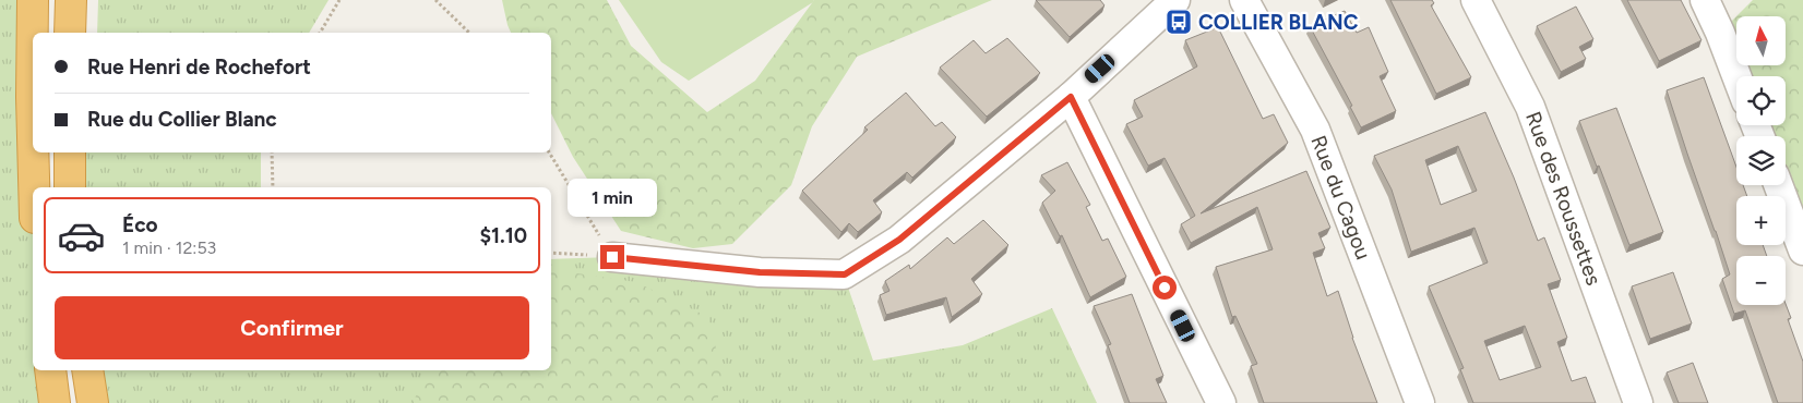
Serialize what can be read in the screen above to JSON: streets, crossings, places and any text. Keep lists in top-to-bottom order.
{
  "streets": {
    "street": ["Rue du Cagou", "Rue des Roussettes"]
  },
  "places": {
    "bus stop": ["COLLIER BLANC"]
  },
  "north": "top",
  "page": {
    "map_buttons": ["+", "−"],
    "banner": ["Rue Henri de Rochefort", "Rue du Collier Blanc"],
    "bubble": "1 min",
    "list": [
      {
        "name": "Éco",
        "note": "1 min · 12:53",
        "value": "$1.10"
      }
    ],
    "buttons": "Confirmer"
  }
}
